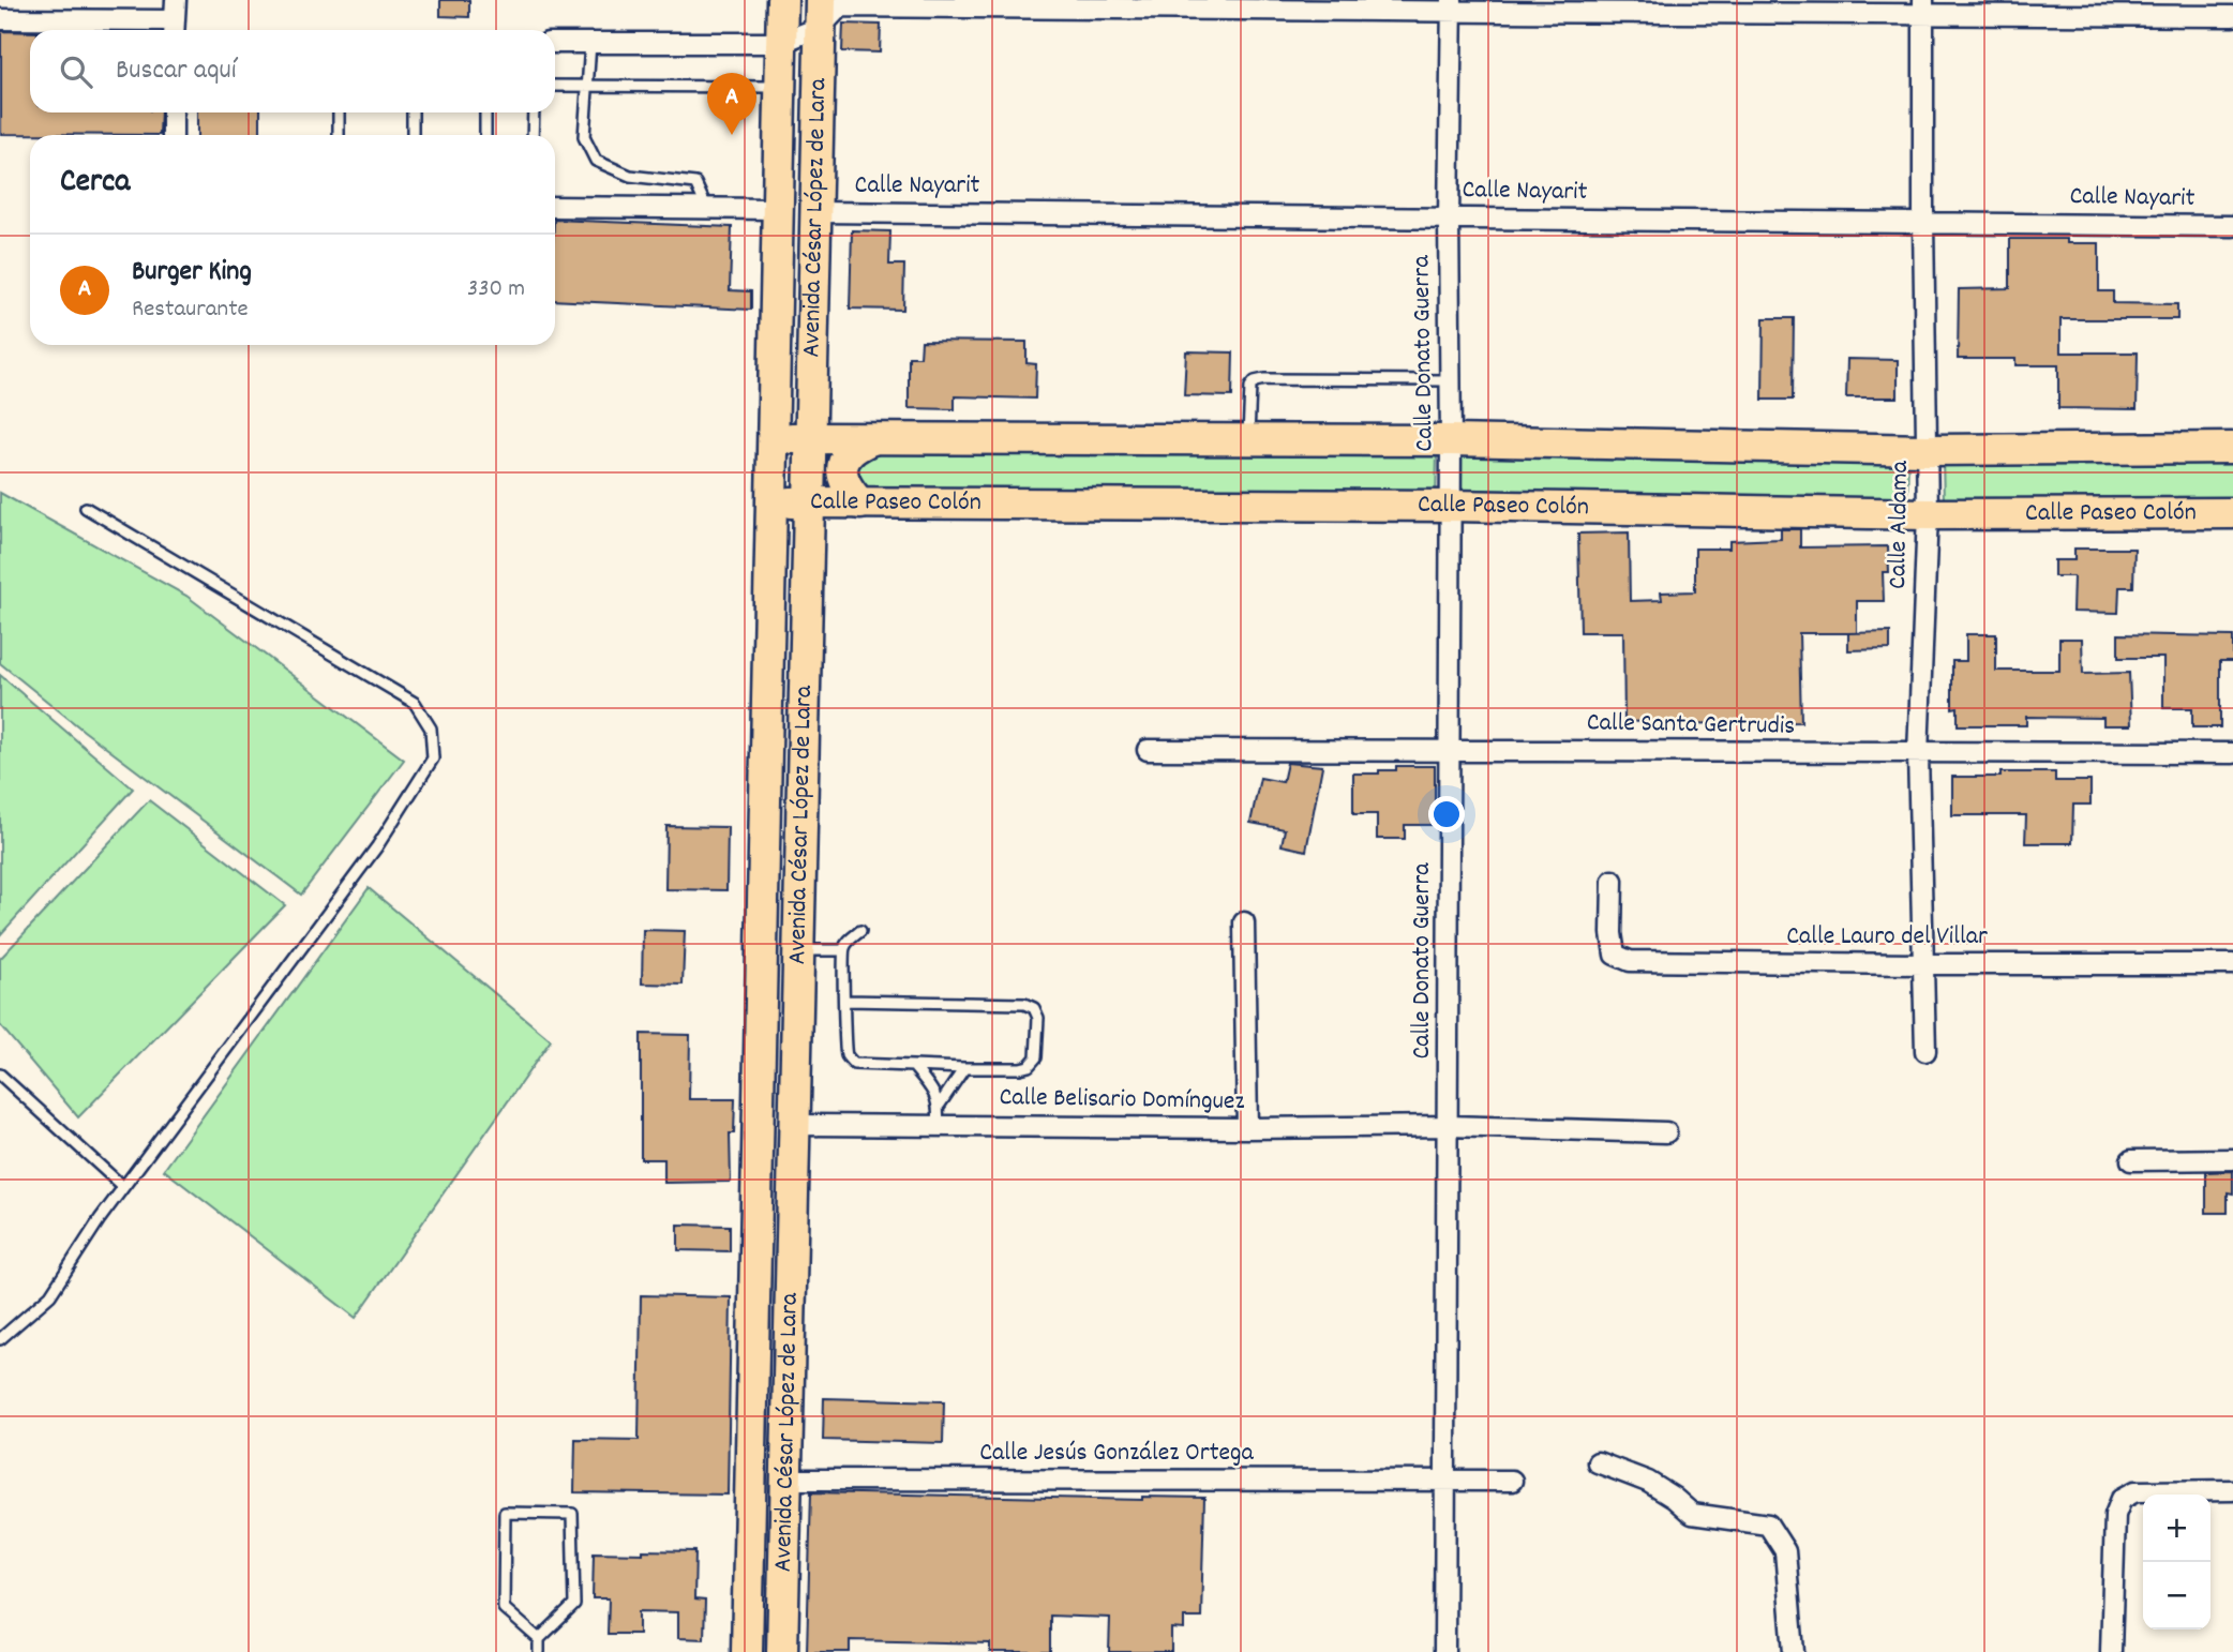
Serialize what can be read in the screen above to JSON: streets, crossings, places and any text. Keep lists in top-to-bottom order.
{
  "streets": {
    "main road": ["Avenida César López de Lara", "Calle Paseo Colón"],
    "street": [
      "Calle Nayarit",
      "Calle Donato Guerra",
      "Calle Aldama",
      "Calle Santa Gertrudis",
      "Calle Lauro del Villar",
      "Calle Belisario Domínguez",
      "Calle Jesús González Ortega"
    ]
  },
  "crossings": [
    ["Calle Nayarit", "Avenida César López de Lara"],
    ["Calle Nayarit", "Calle Donato Guerra"],
    ["Calle Nayarit", "Calle Aldama"],
    ["Avenida César López de Lara", "Calle Paseo Colón"],
    ["Avenida César López de Lara", "Calle Belisario Domínguez"],
    ["Avenida César López de Lara", "Calle Jesús González Ortega"],
    ["Calle Donato Guerra", "Calle Paseo Colón"],
    ["Calle Donato Guerra", "Calle Santa Gertrudis"],
    ["Calle Donato Guerra", "Calle Belisario Domínguez"],
    ["Calle Donato Guerra", "Calle Jesús González Ortega"],
    ["Calle Paseo Colón", "Calle Aldama"],
    ["Calle Aldama", "Calle Santa Gertrudis"],
    ["Calle Aldama", "Calle Lauro del Villar"]
  ],
  "page": {
    "search": "Buscar aquí",
    "pins": "A",
    "heading": "Cerca",
    "list": [
      {
        "mark": "A",
        "name": "Burger King",
        "note": "Restaurante",
        "value": "330 m"
      }
    ],
    "map_buttons": ["+", "−"]
  }
}
